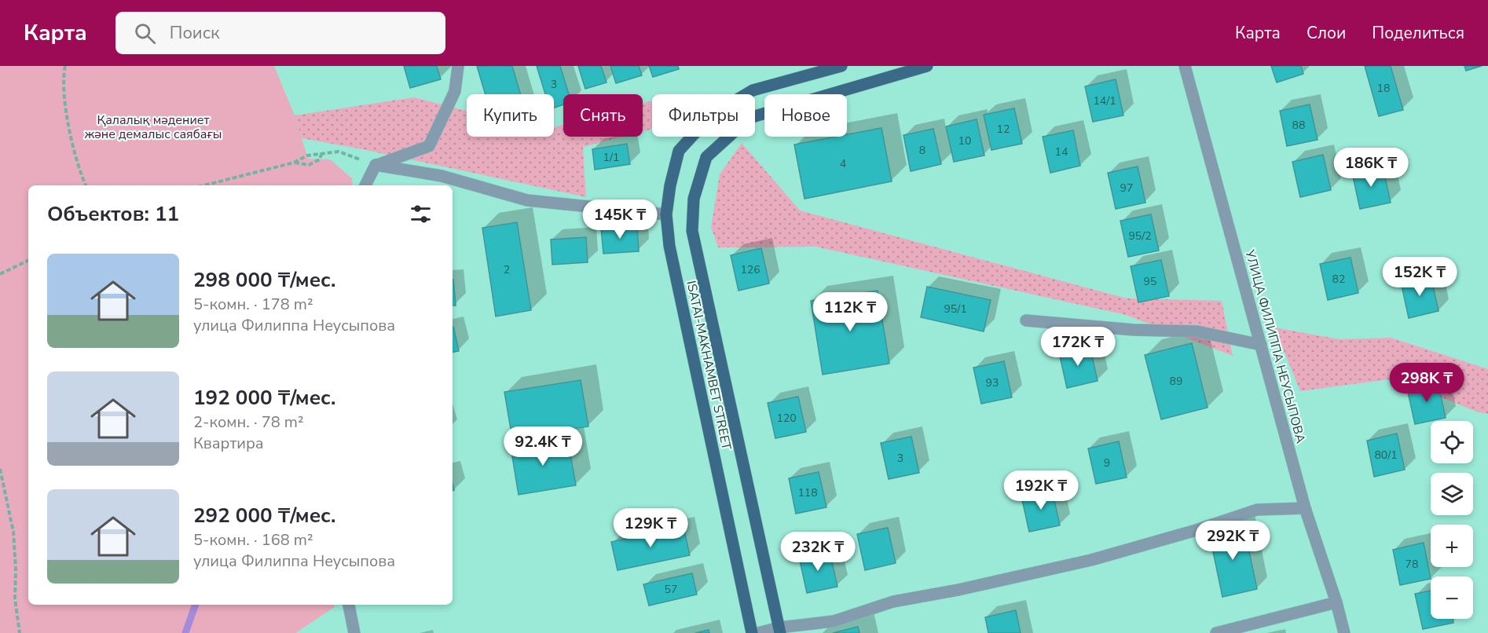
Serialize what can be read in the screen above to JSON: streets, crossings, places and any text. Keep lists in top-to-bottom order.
{
  "streets": {
    "main road": ["ISATAI-MAKHAMBET STREET"],
    "street": ["УЛИЦА ФИЛИППА НЕУСЫПОВА"]
  },
  "parks": ["Қалалық мәдениет және демалыс саябағы"],
  "house_numbers": [
    "3",
    "18",
    "14/1",
    "88",
    "12",
    "10",
    "8",
    "14",
    "1/1",
    "4",
    "97",
    "95/2",
    "2",
    "126",
    "82",
    "95",
    "95/1",
    "89",
    "93",
    "120",
    "80/1",
    "3",
    "9",
    "118",
    "78",
    "57"
  ],
  "page": {
    "header": "Карта",
    "search": "Поиск",
    "nav": ["Карта", "Слои", "Поделиться"],
    "chip": [
      "Купить",
      "Снять",
      "Фильтры",
      "Новое"
    ],
    "price": [
      "186K ₸",
      "145K ₸",
      "152K ₸",
      "112K ₸",
      "172K ₸",
      "298K ₸",
      "92.4K ₸",
      "192K ₸",
      "129K ₸",
      "292K ₸",
      "232K ₸"
    ],
    "heading": "Объектов: 11",
    "list": [
      {
        "name": "298 000 ₸/мес.",
        "note": "5-комн. · 178 m² · улица Филиппа Неусыпова"
      },
      {
        "name": "192 000 ₸/мес.",
        "note": "2-комн. · 78 m² · Квартира"
      },
      {
        "name": "292 000 ₸/мес.",
        "note": "5-комн. · 168 m² · улица Филиппа Неусыпова"
      }
    ],
    "map_buttons": ["+", "−"]
  }
}
